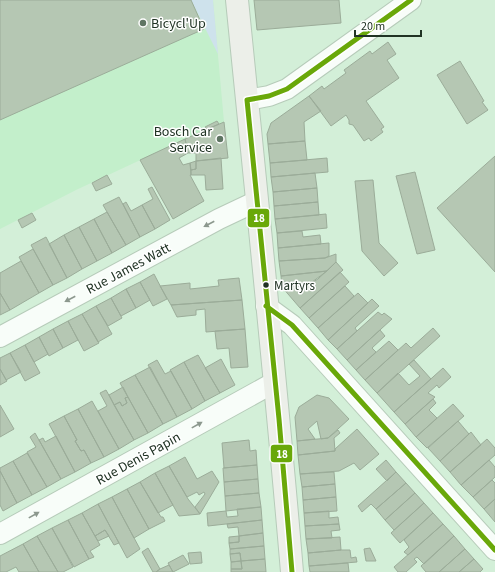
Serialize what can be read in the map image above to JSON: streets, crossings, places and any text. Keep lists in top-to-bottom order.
{
  "streets": {
    "street": ["Rue James Watt", "Rue Denis Papin"]
  },
  "one_way": ["Rue James Watt", "Rue Denis Papin"],
  "places": ["Bicycl'Up", "Bosch Car Service", "Martyrs"],
  "lines": ["transit line 18"],
  "scale_bar": "20 m"
}
